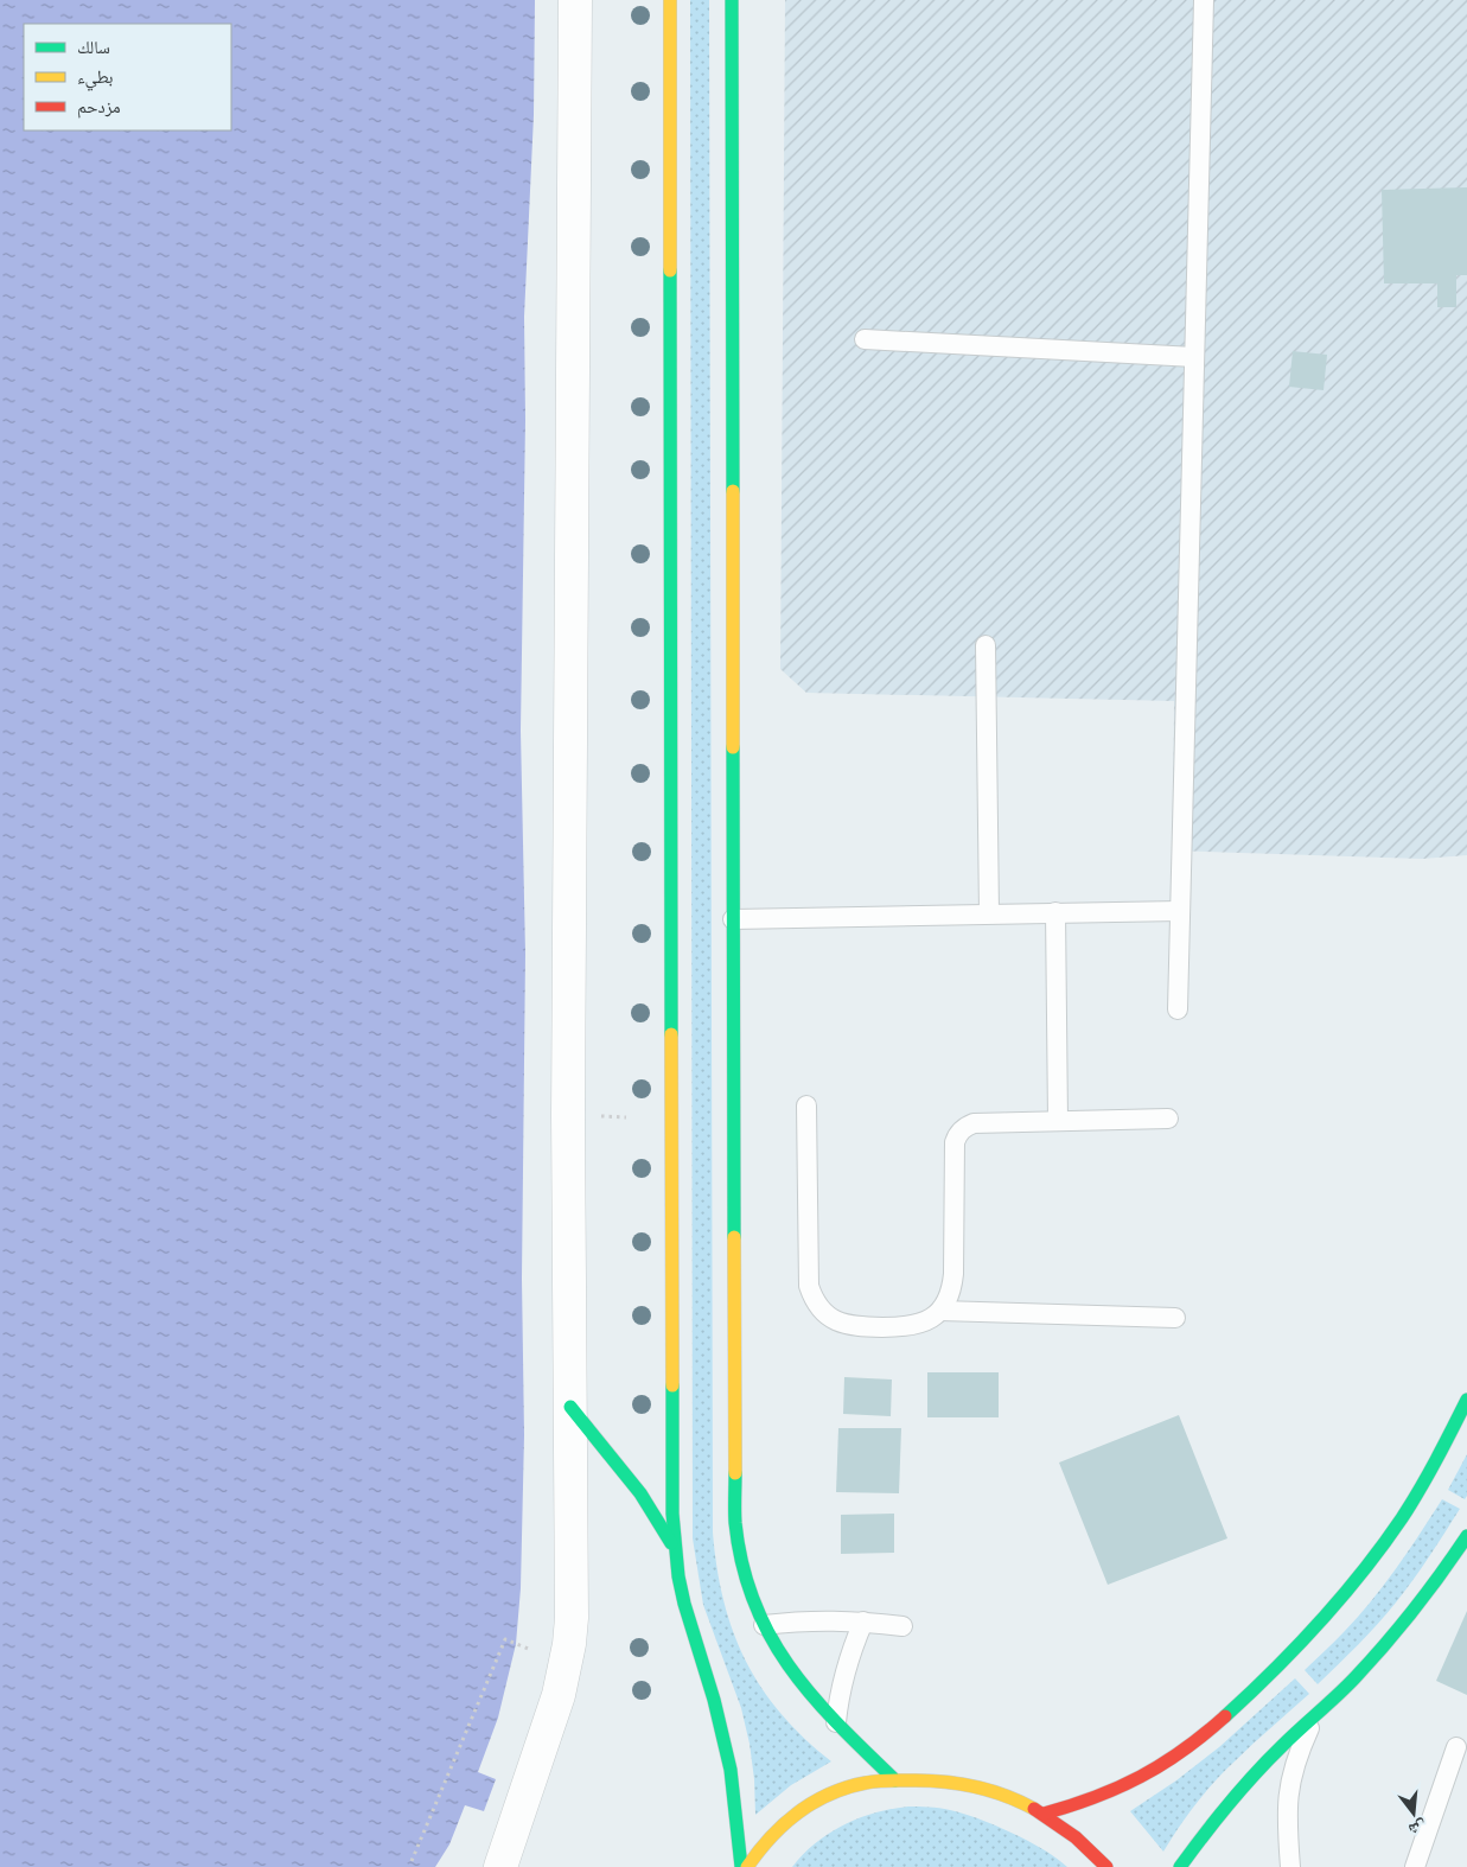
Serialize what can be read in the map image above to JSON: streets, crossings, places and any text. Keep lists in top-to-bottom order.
{
  "legend": ["سالك", "بطيء", "مزدحم"],
  "north": "bottom"
}
